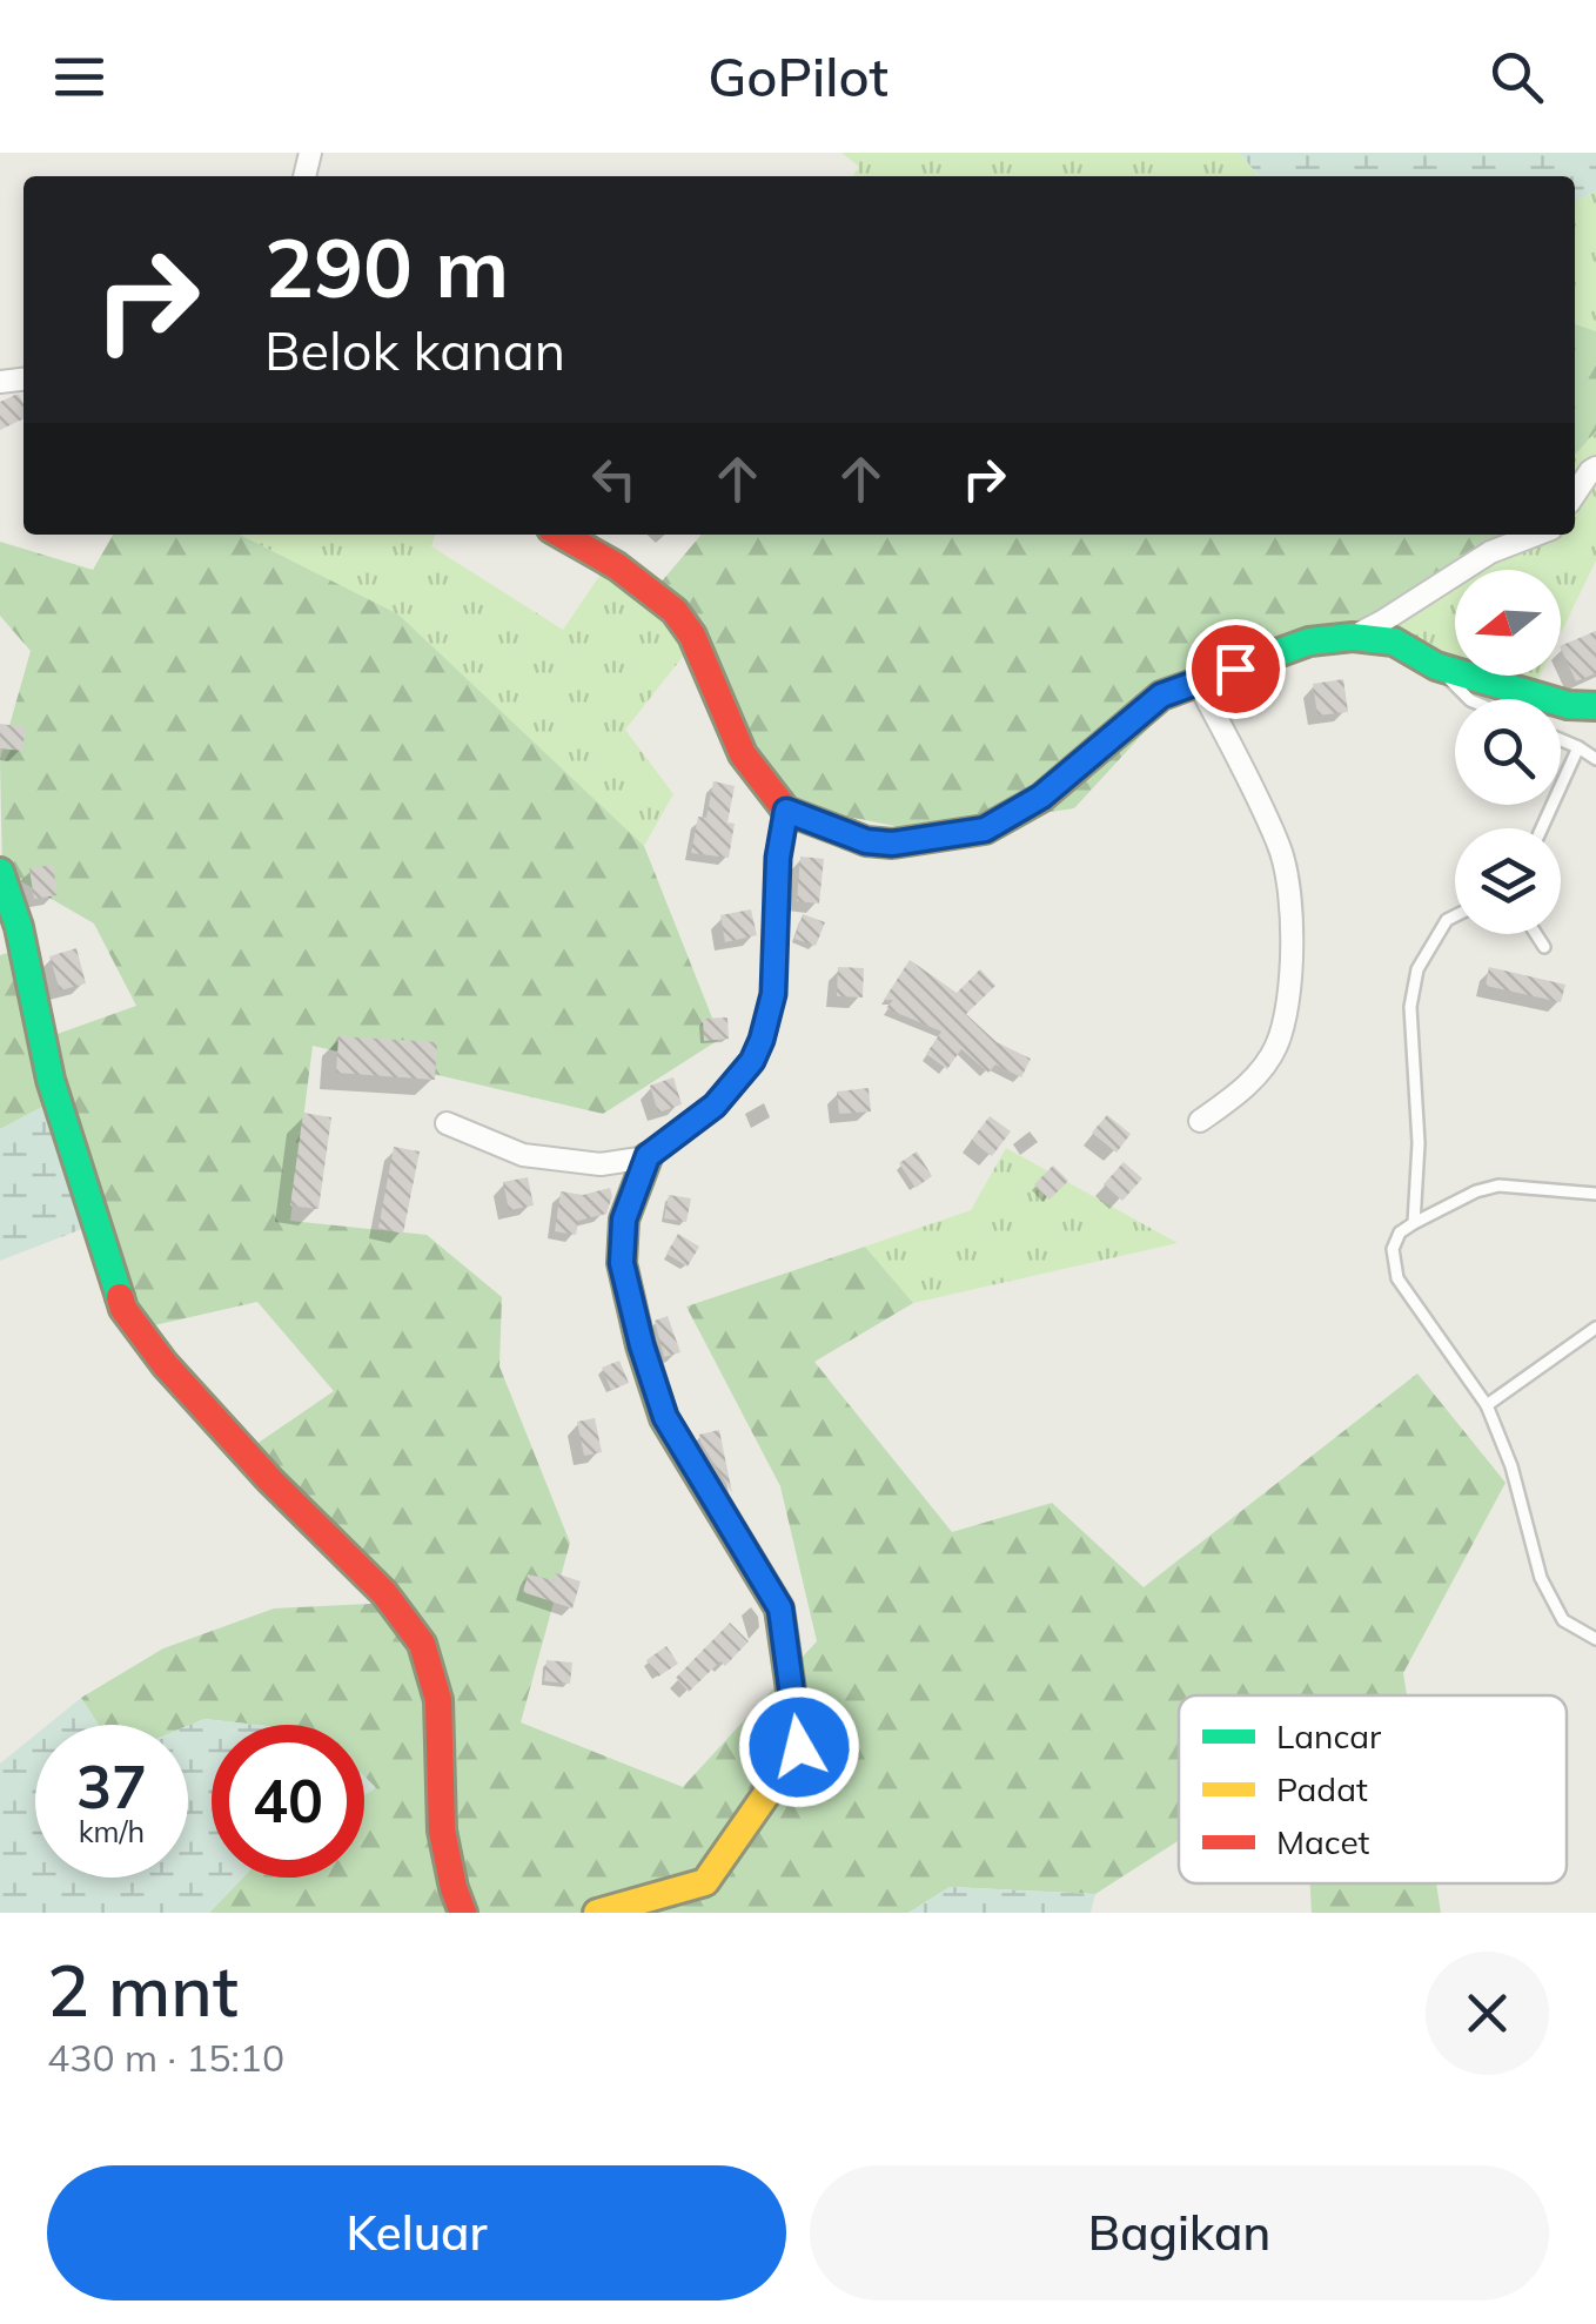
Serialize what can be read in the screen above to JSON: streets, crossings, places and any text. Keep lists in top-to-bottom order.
{
  "legend": ["Lancar", "Padat", "Macet"],
  "north": "left",
  "page": {
    "header": "GoPilot",
    "turn": ["290 m", "Belok kanan"],
    "speed": "37 km/h",
    "limit": "40",
    "heading": ["2 mnt", "430 m · 15:10"],
    "buttons": ["Keluar", "Bagikan"]
  }
}
